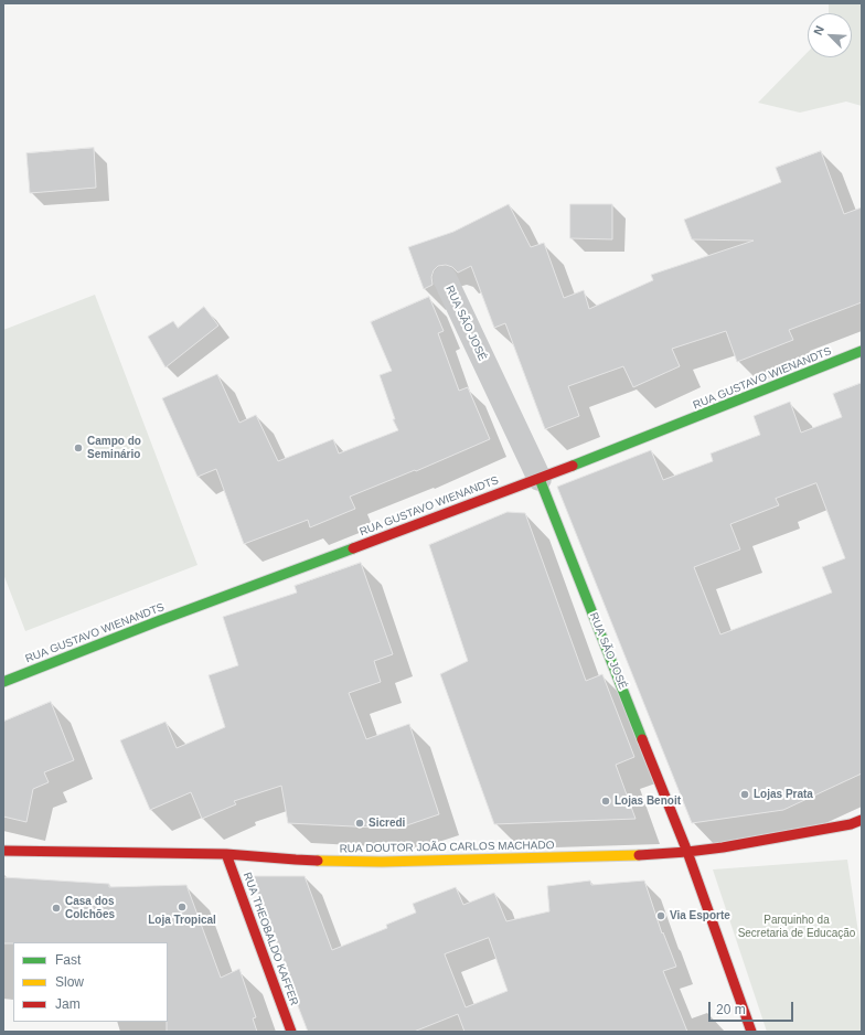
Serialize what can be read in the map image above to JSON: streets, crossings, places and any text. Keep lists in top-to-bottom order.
{
  "streets": {
    "main road": [
      "RUA SÃO JOSÉ",
      "RUA GUSTAVO WIENANDTS",
      "RUA DOUTOR JOÃO CARLOS MACHADO",
      "RUA THEOBALDO KAFFER"
    ]
  },
  "crossings": [
    ["RUA SÃO JOSÉ", "RUA GUSTAVO WIENANDTS"],
    ["RUA SÃO JOSÉ", "RUA DOUTOR JOÃO CARLOS MACHADO"],
    ["RUA DOUTOR JOÃO CARLOS MACHADO", "RUA THEOBALDO KAFFER"]
  ],
  "parks": ["Parquinho da Secretaria de Educação"],
  "places": [
    "Campo do Seminário",
    "Lojas Prata",
    "Lojas Benoit",
    "Sicredi",
    "Loja Tropical",
    "Casa dos Colchões",
    "Via Esporte"
  ],
  "legend": ["Fast", "Slow", "Jam"],
  "scale_bar": "20 m",
  "north": "top left"
}
